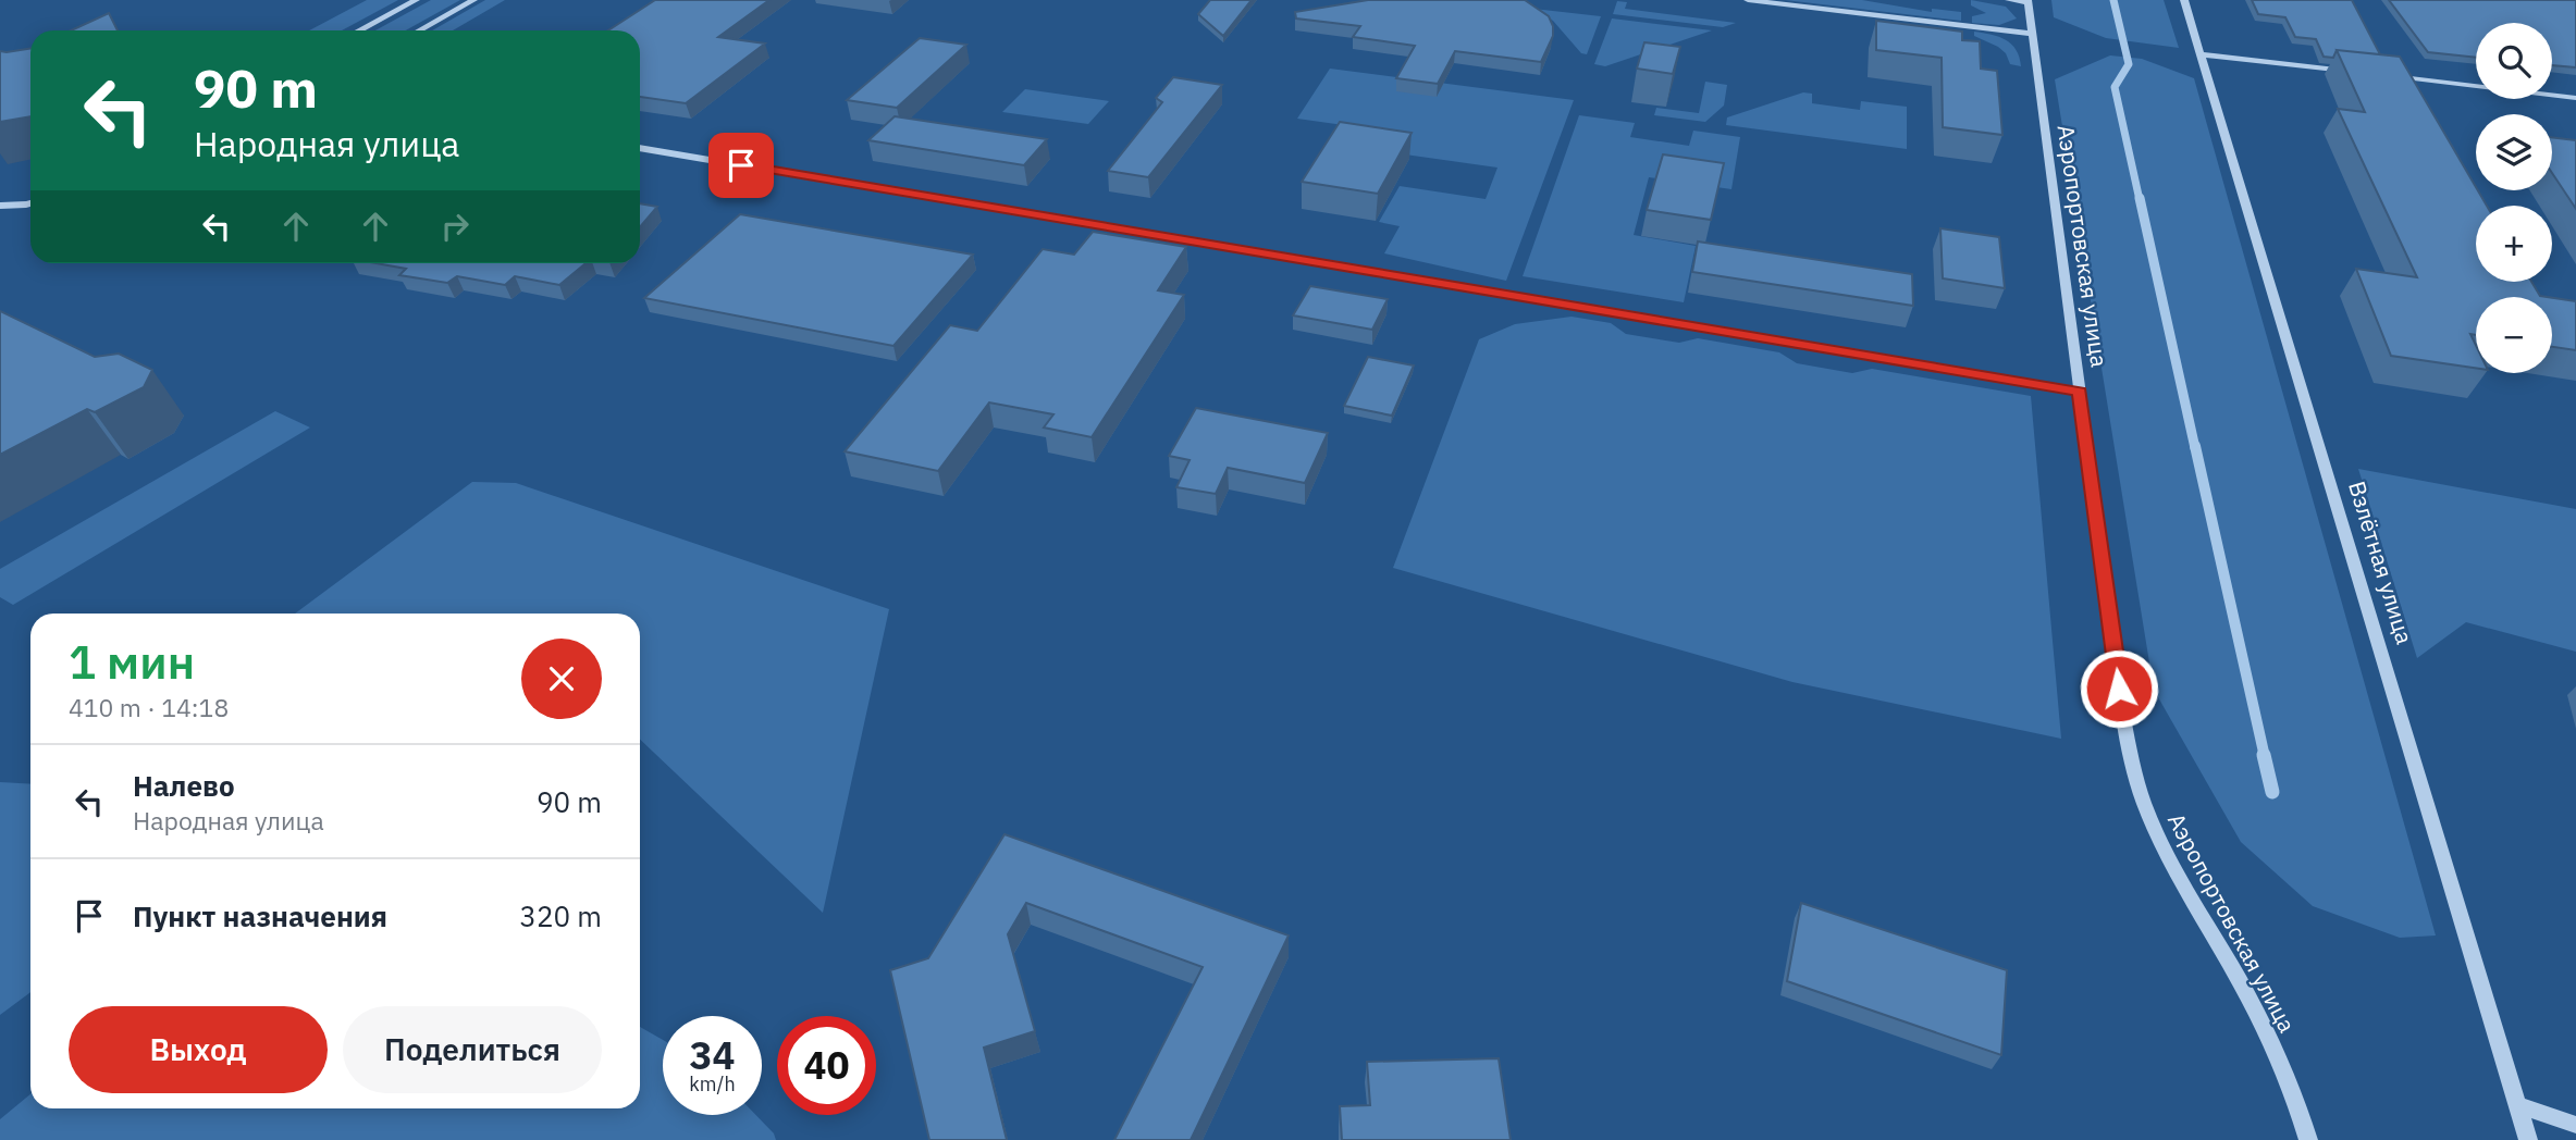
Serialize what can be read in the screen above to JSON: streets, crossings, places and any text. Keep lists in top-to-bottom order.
{
  "streets": {
    "street": ["Аэропортовская улица", "Взлётная улица"]
  },
  "page": {
    "map_buttons": ["+", "−"],
    "turn": ["90 m", "Народная улица"],
    "heading": ["1 мин", "410 m · 14:18"],
    "list": [
      {
        "name": "Налево",
        "note": "Народная улица",
        "value": "90 m"
      },
      {
        "name": "Пункт назначения",
        "value": "320 m"
      }
    ],
    "buttons": ["Выход", "Поделиться"],
    "speed": "34 km/h",
    "limit": "40"
  }
}
